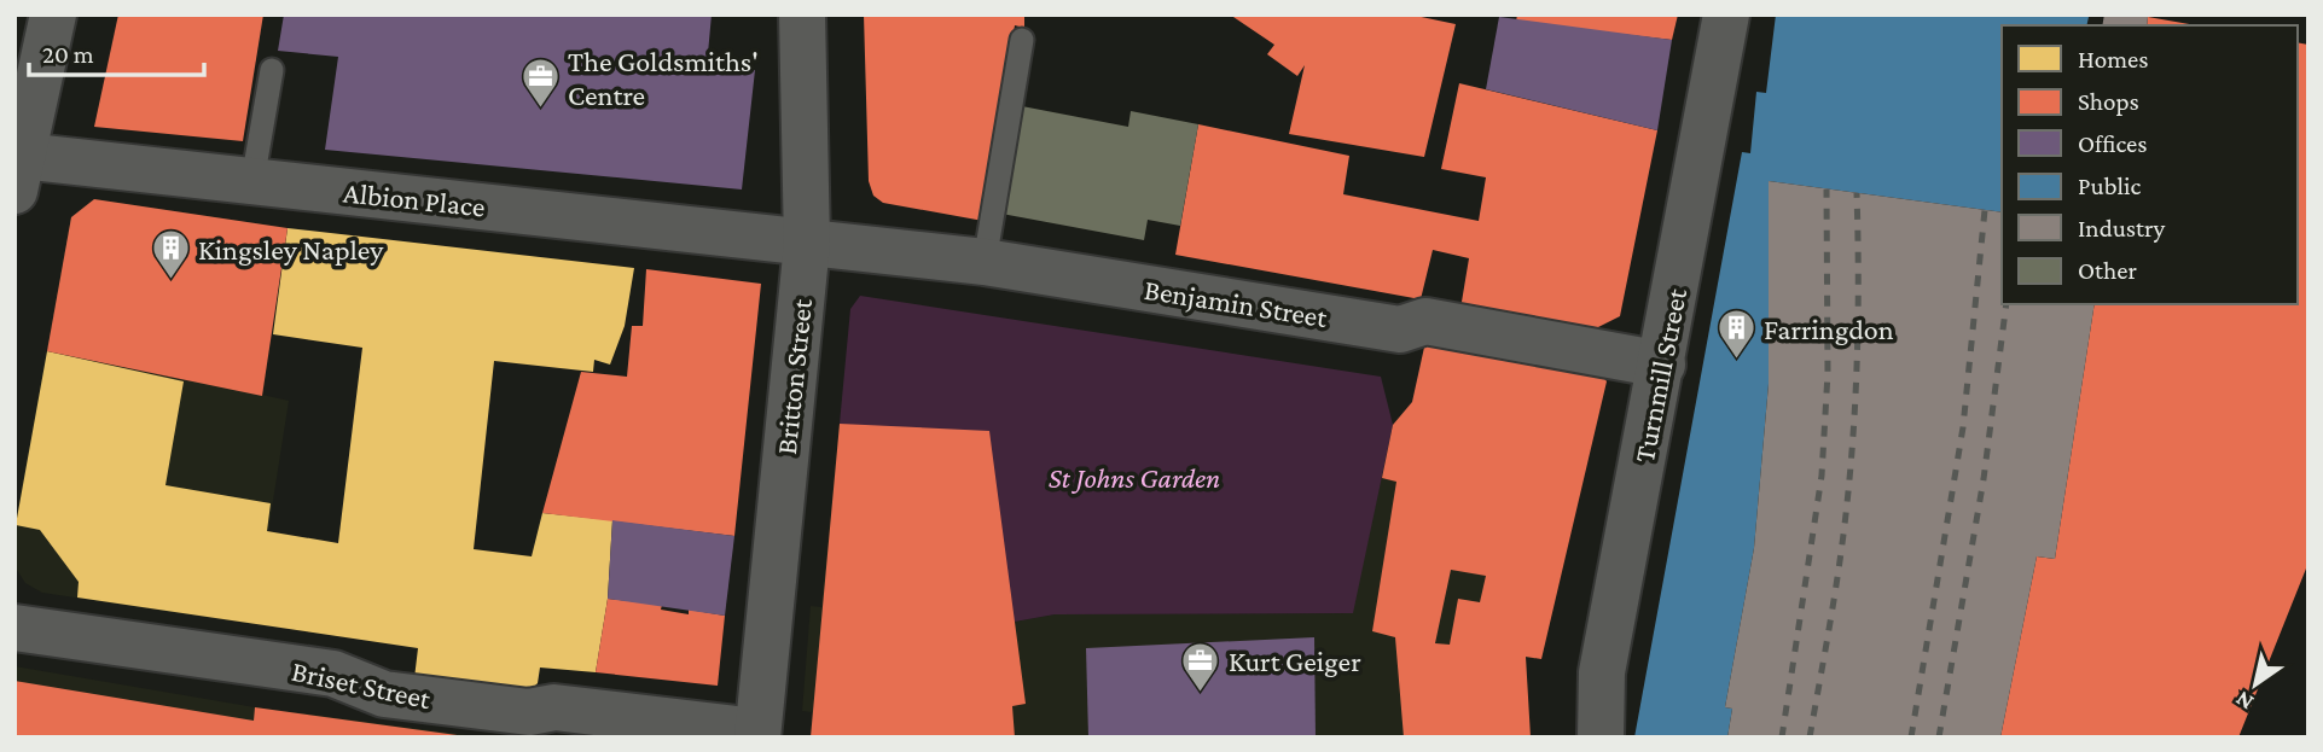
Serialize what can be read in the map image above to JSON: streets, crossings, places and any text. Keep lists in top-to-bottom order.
{
  "streets": {
    "street": [
      "Albion Place",
      "Benjamin Street",
      "Turnmill Street",
      "Britton Street",
      "Briset Street"
    ]
  },
  "crossings": [
    ["Albion Place", "Benjamin Street"],
    ["Albion Place", "Britton Street"],
    ["Benjamin Street", "Turnmill Street"],
    ["Benjamin Street", "Britton Street"],
    ["Britton Street", "Briset Street"]
  ],
  "parks": ["St Johns Garden"],
  "places": {
    "office": ["The Goldsmiths' Centre", "Kurt Geiger"],
    "building": ["Kingsley Napley", "Farringdon"]
  },
  "legend": [
    "Homes",
    "Shops",
    "Offices",
    "Public",
    "Industry",
    "Other"
  ],
  "scale_bar": "20 m",
  "north": "bottom left"
}
